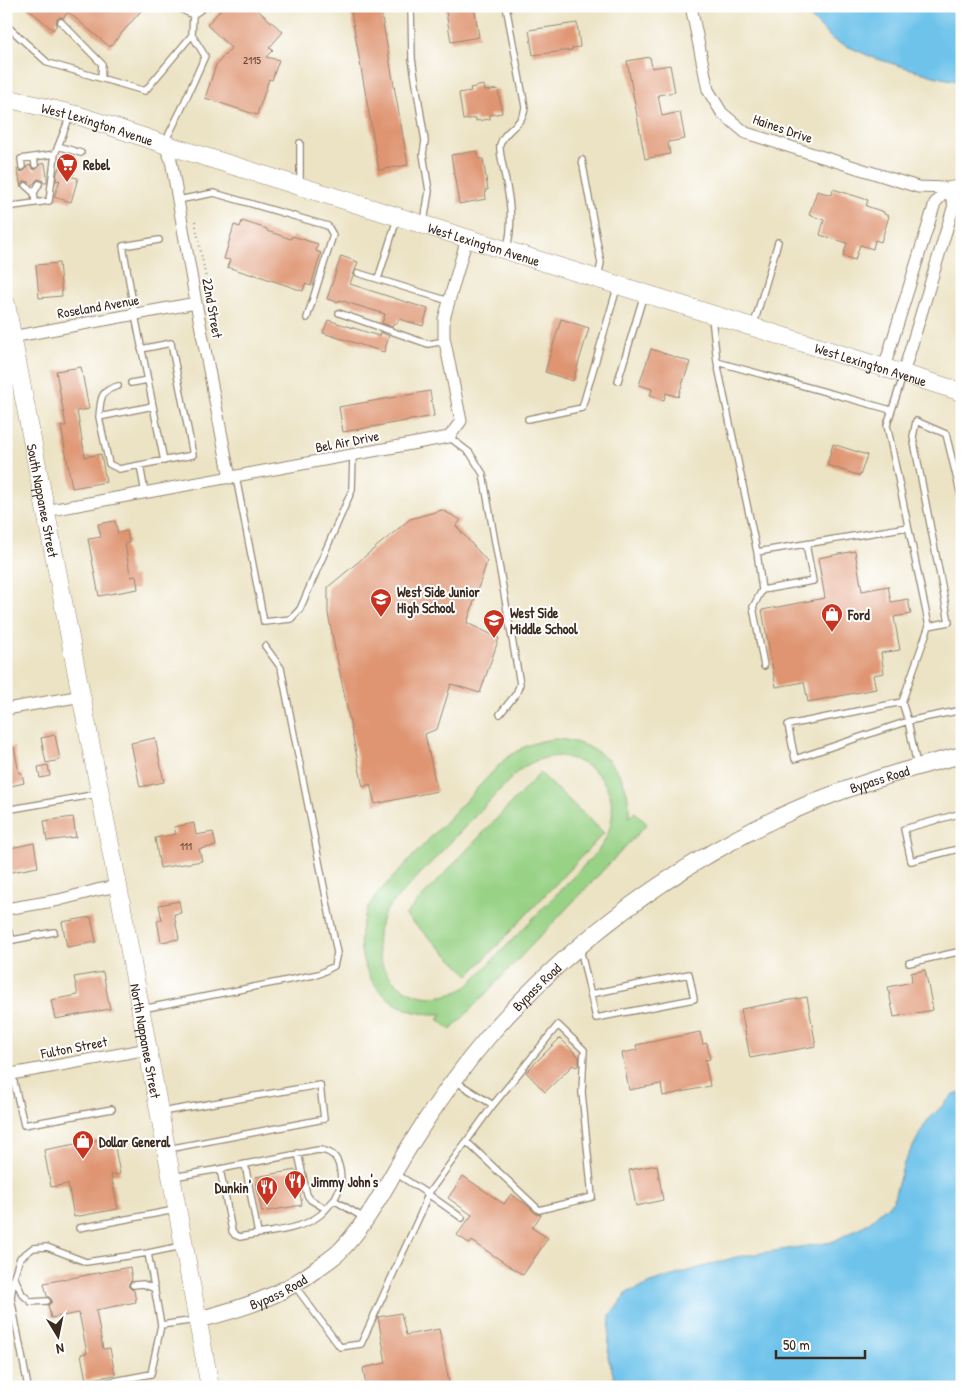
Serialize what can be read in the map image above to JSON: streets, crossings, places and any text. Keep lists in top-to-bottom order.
{
  "streets": {
    "main road": [
      "West Lexington Avenue",
      "South Nappanee Street",
      "Bypass Road",
      "North Nappanee Street"
    ],
    "street": [
      "Haines Drive",
      "Roseland Avenue",
      "22nd Street",
      "Bel Air Drive",
      "Fulton Street"
    ]
  },
  "crossings": [
    ["West Lexington Avenue", "22nd Street"],
    ["Roseland Avenue", "22nd Street"],
    ["Roseland Avenue", "South Nappanee Street"],
    ["22nd Street", "Bel Air Drive"],
    ["Bel Air Drive", "South Nappanee Street"],
    ["South Nappanee Street", "North Nappanee Street"],
    ["Bypass Road", "North Nappanee Street"],
    ["North Nappanee Street", "Fulton Street"]
  ],
  "places": {
    "supermarket": ["Rebel"],
    "school or university": ["West Side Junior High School", "West Side Middle School"],
    "shop": ["Ford", "Dollar General"],
    "restaurant": ["Jimmy John's", "Dunkin'"]
  },
  "house_numbers": ["2115", "111"],
  "scale_bar": "50 m",
  "north": "bottom"
}
